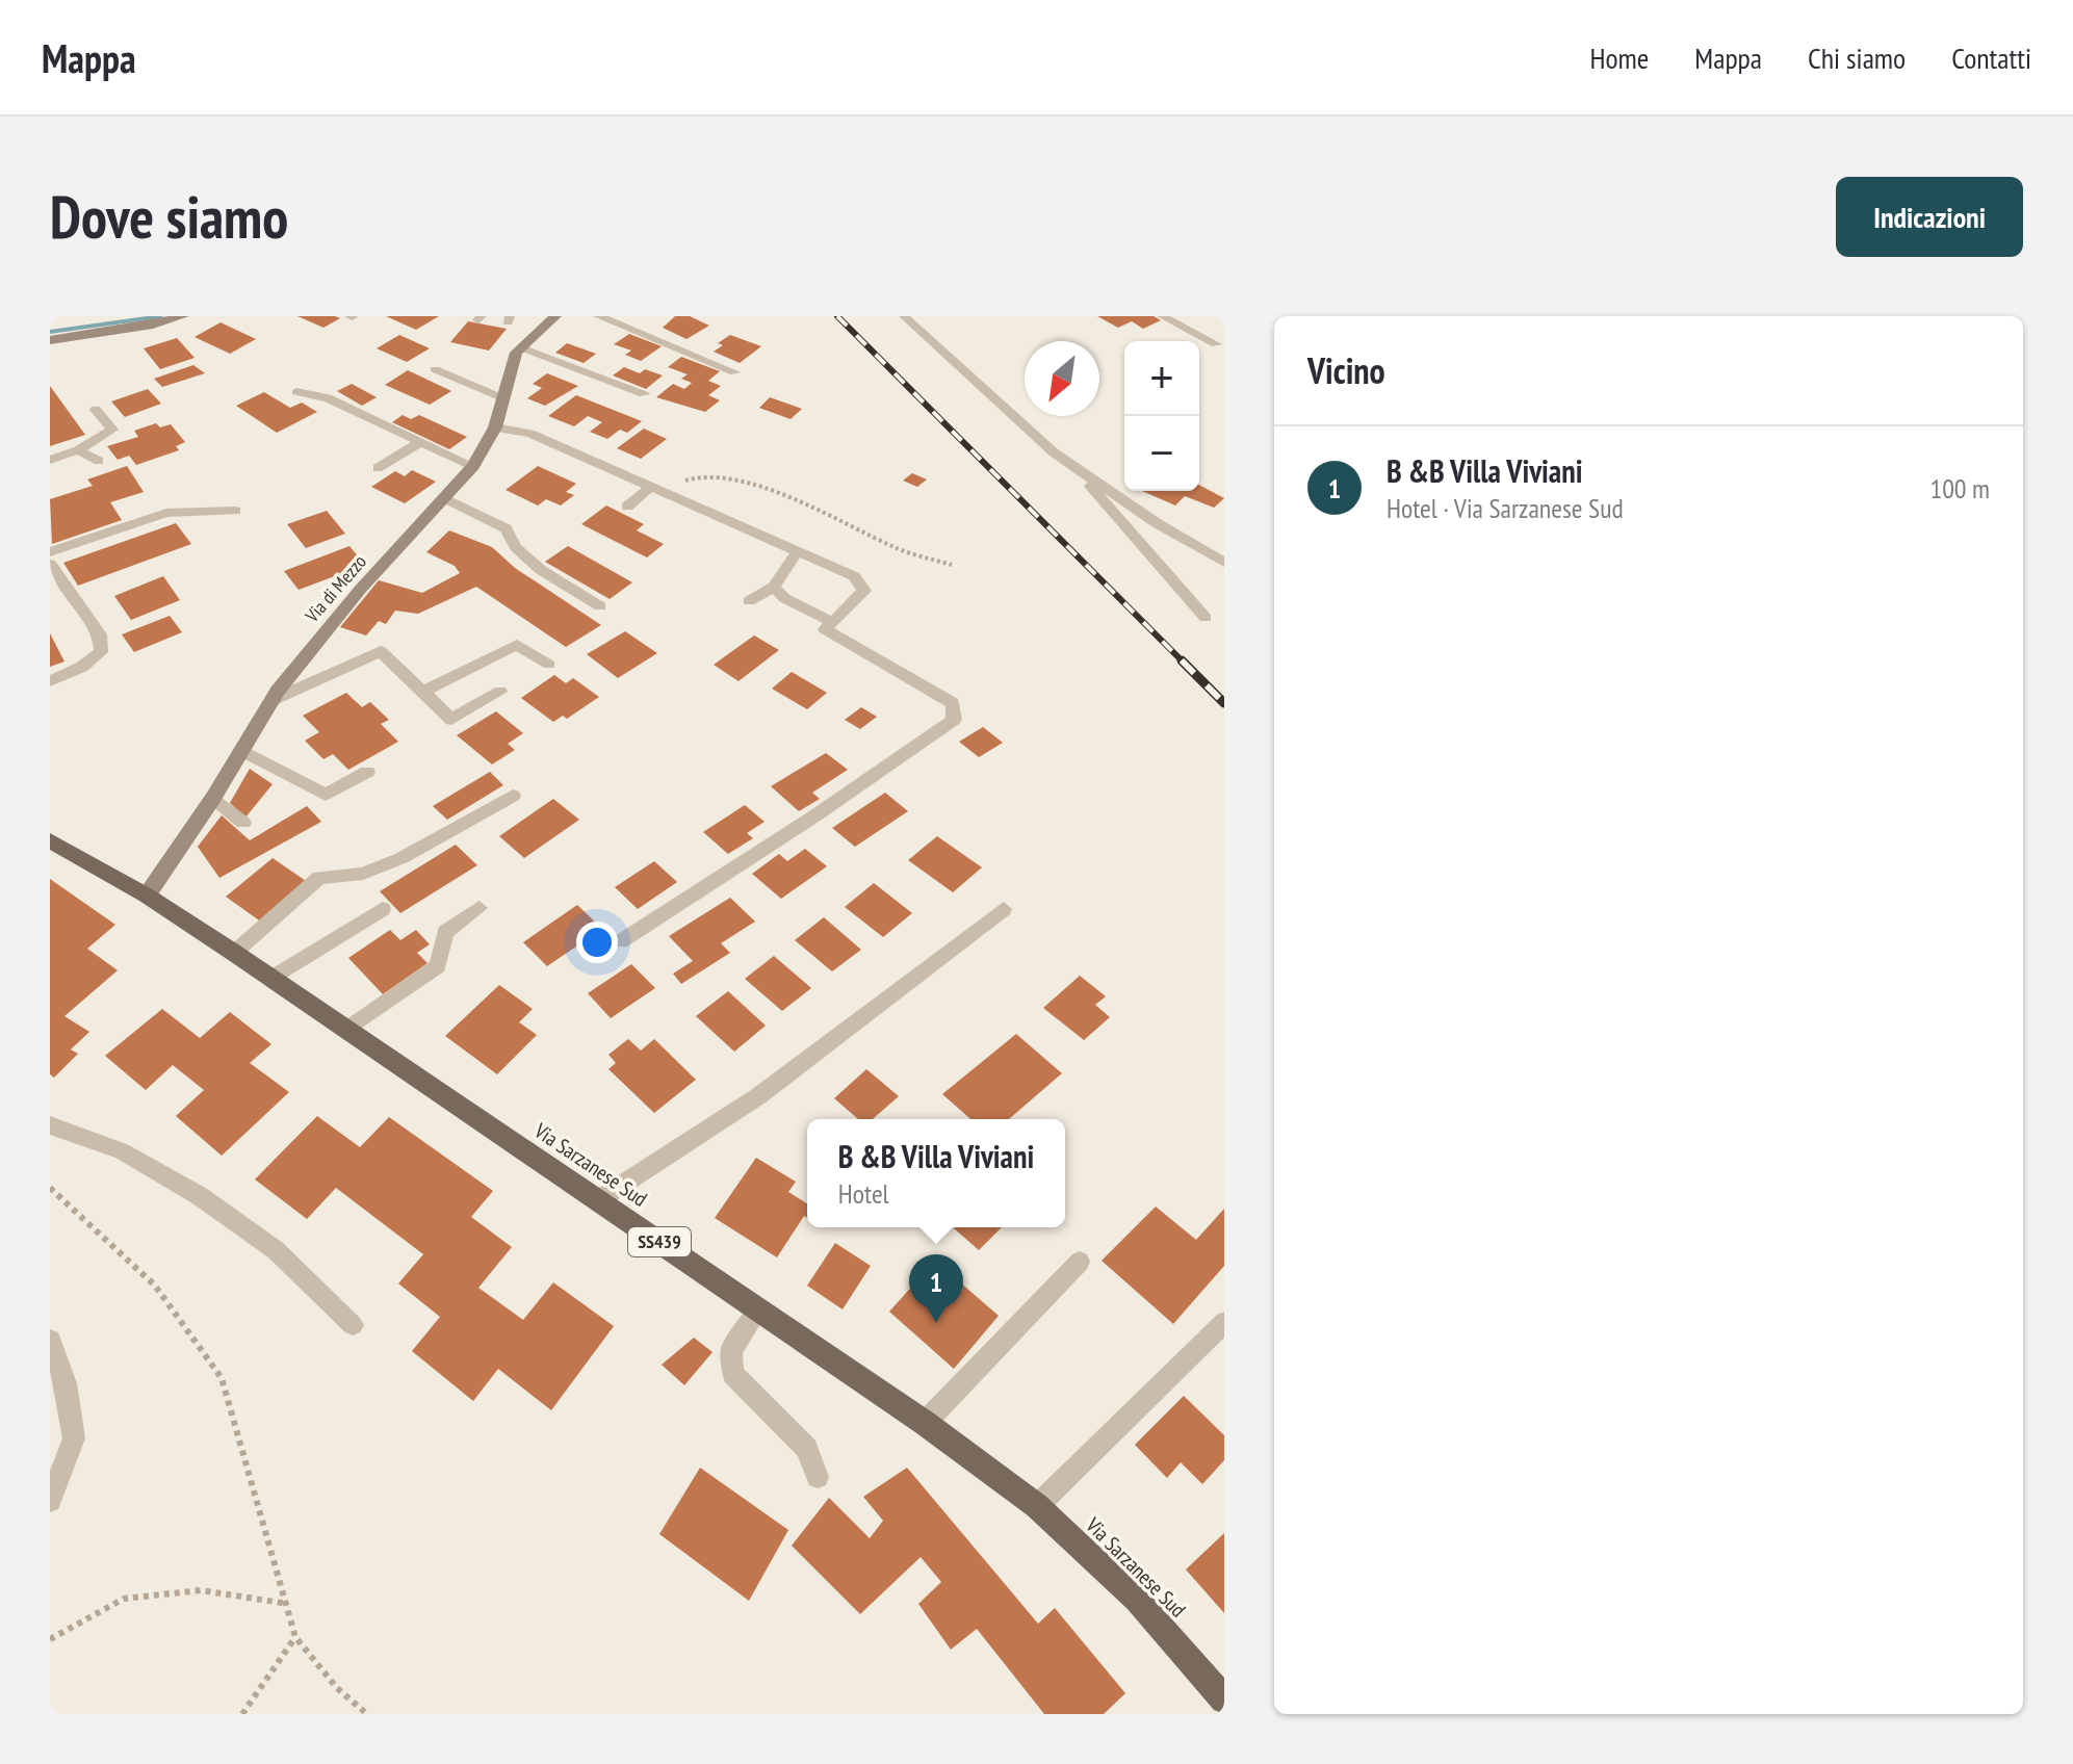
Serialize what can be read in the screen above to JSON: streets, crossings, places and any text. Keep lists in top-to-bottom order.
{
  "streets": {
    "main road": ["Via Sarzanese Sud", "SS439"],
    "street": ["Via di Mezzo"]
  },
  "crossings": [
    ["Via di Mezzo", "Via Sarzanese Sud"]
  ],
  "north": "bottom left",
  "page": {
    "header": "Mappa",
    "nav": [
      "Home",
      "Mappa",
      "Chi siamo",
      "Contatti"
    ],
    "buttons": "Indicazioni",
    "title": "Dove siamo",
    "heading": "Vicino",
    "map_buttons": ["+", "−"],
    "list": [
      {
        "mark": "1",
        "name": "B &B Villa Viviani",
        "note": "Hotel · Via Sarzanese Sud",
        "value": "100 m"
      }
    ],
    "popup": ["B &B Villa Viviani", "Hotel"],
    "pins": "1"
  }
}
